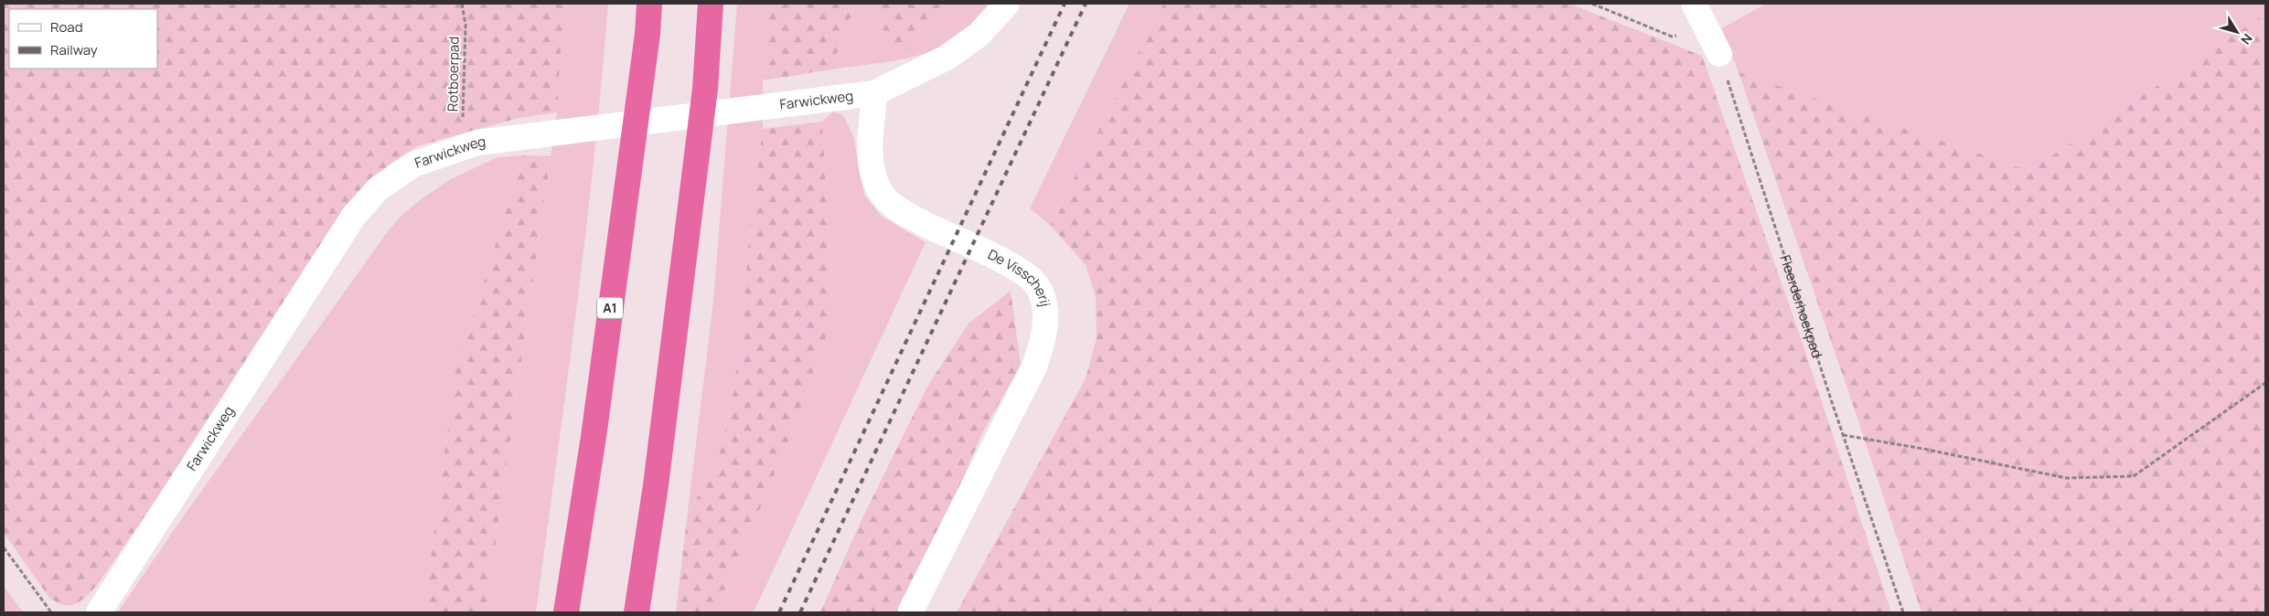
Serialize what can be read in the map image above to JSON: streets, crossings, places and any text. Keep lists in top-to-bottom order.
{
  "streets": {
    "highway": ["A1"],
    "street": ["Farwickweg", "De Visscherij"],
    "path": ["Rotboerpad", "Fleerderhoekpad"]
  },
  "crossings": [
    ["Rotboerpad", "Farwickweg"],
    ["Farwickweg", "De Visscherij"]
  ],
  "legend": ["Road", "Railway"],
  "north": "bottom right"
}
